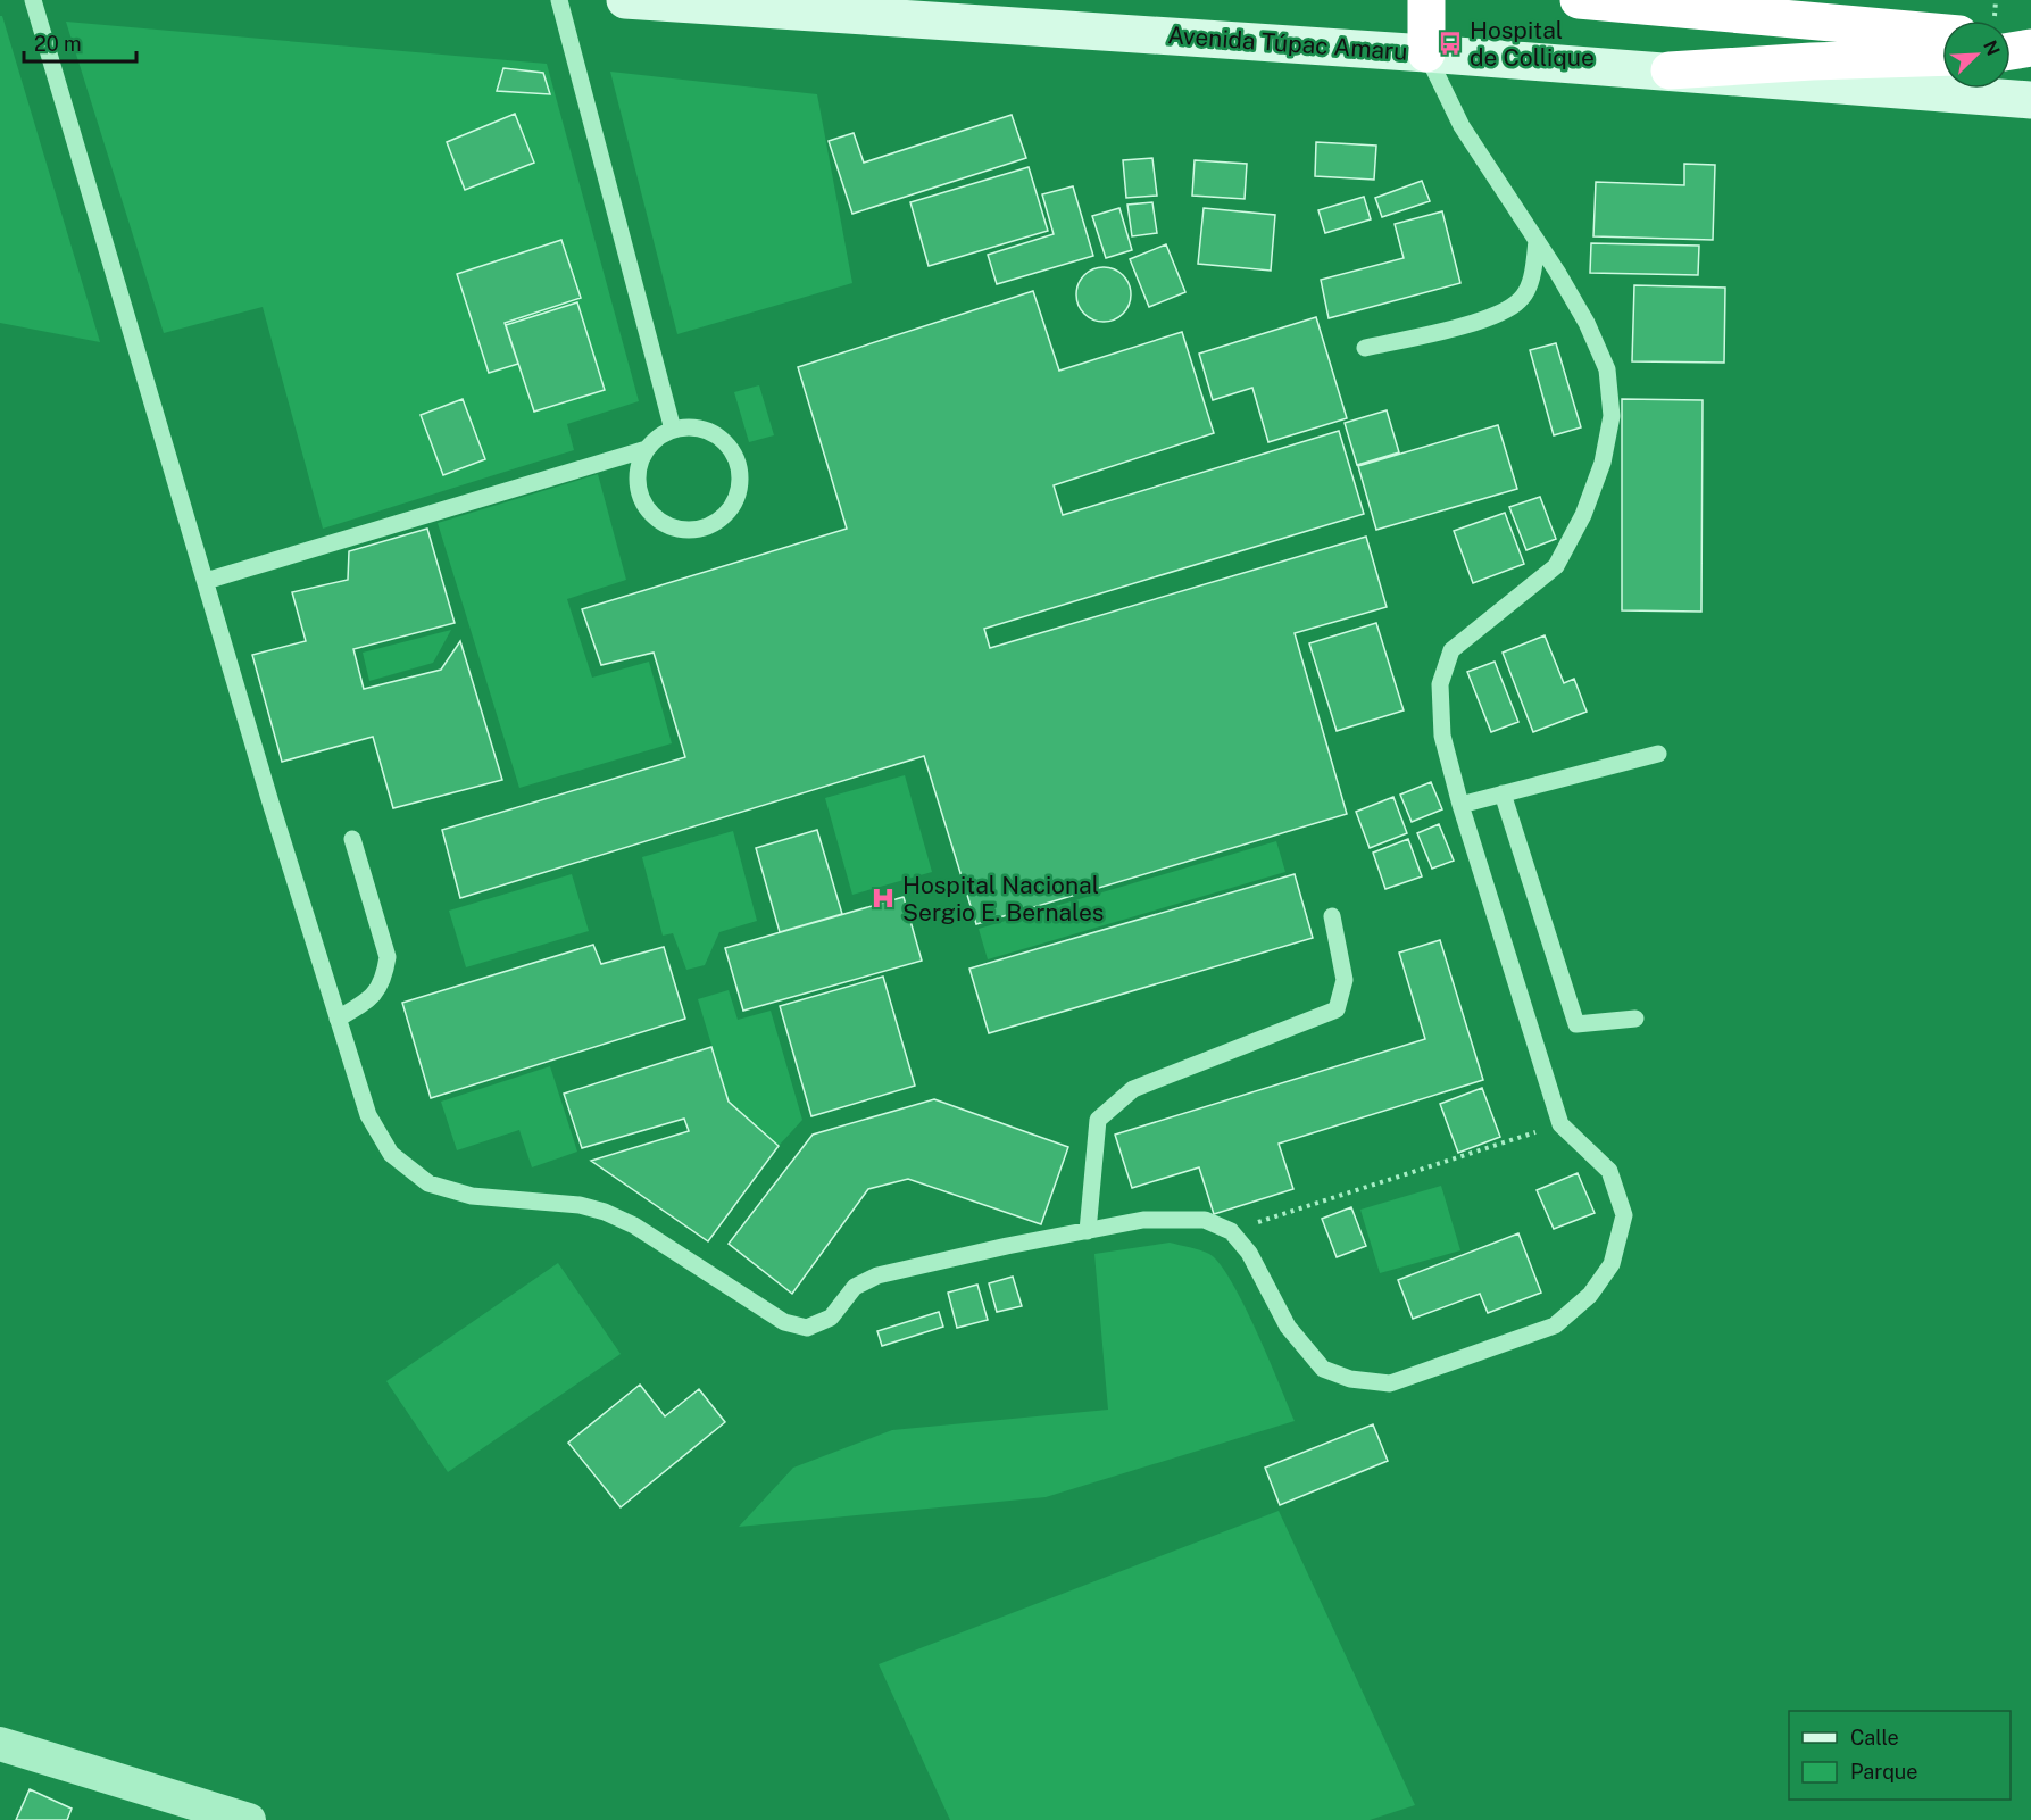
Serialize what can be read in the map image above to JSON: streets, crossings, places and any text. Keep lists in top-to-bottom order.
{
  "streets": {
    "street": ["Avenida Túpac Amaru"]
  },
  "places": {
    "bus stop": ["Hospital de Collique"],
    "hospital": ["Hospital Nacional Sergio E. Bernales"]
  },
  "legend": ["Calle", "Parque"],
  "scale_bar": "20 m",
  "north": "top right"
}
